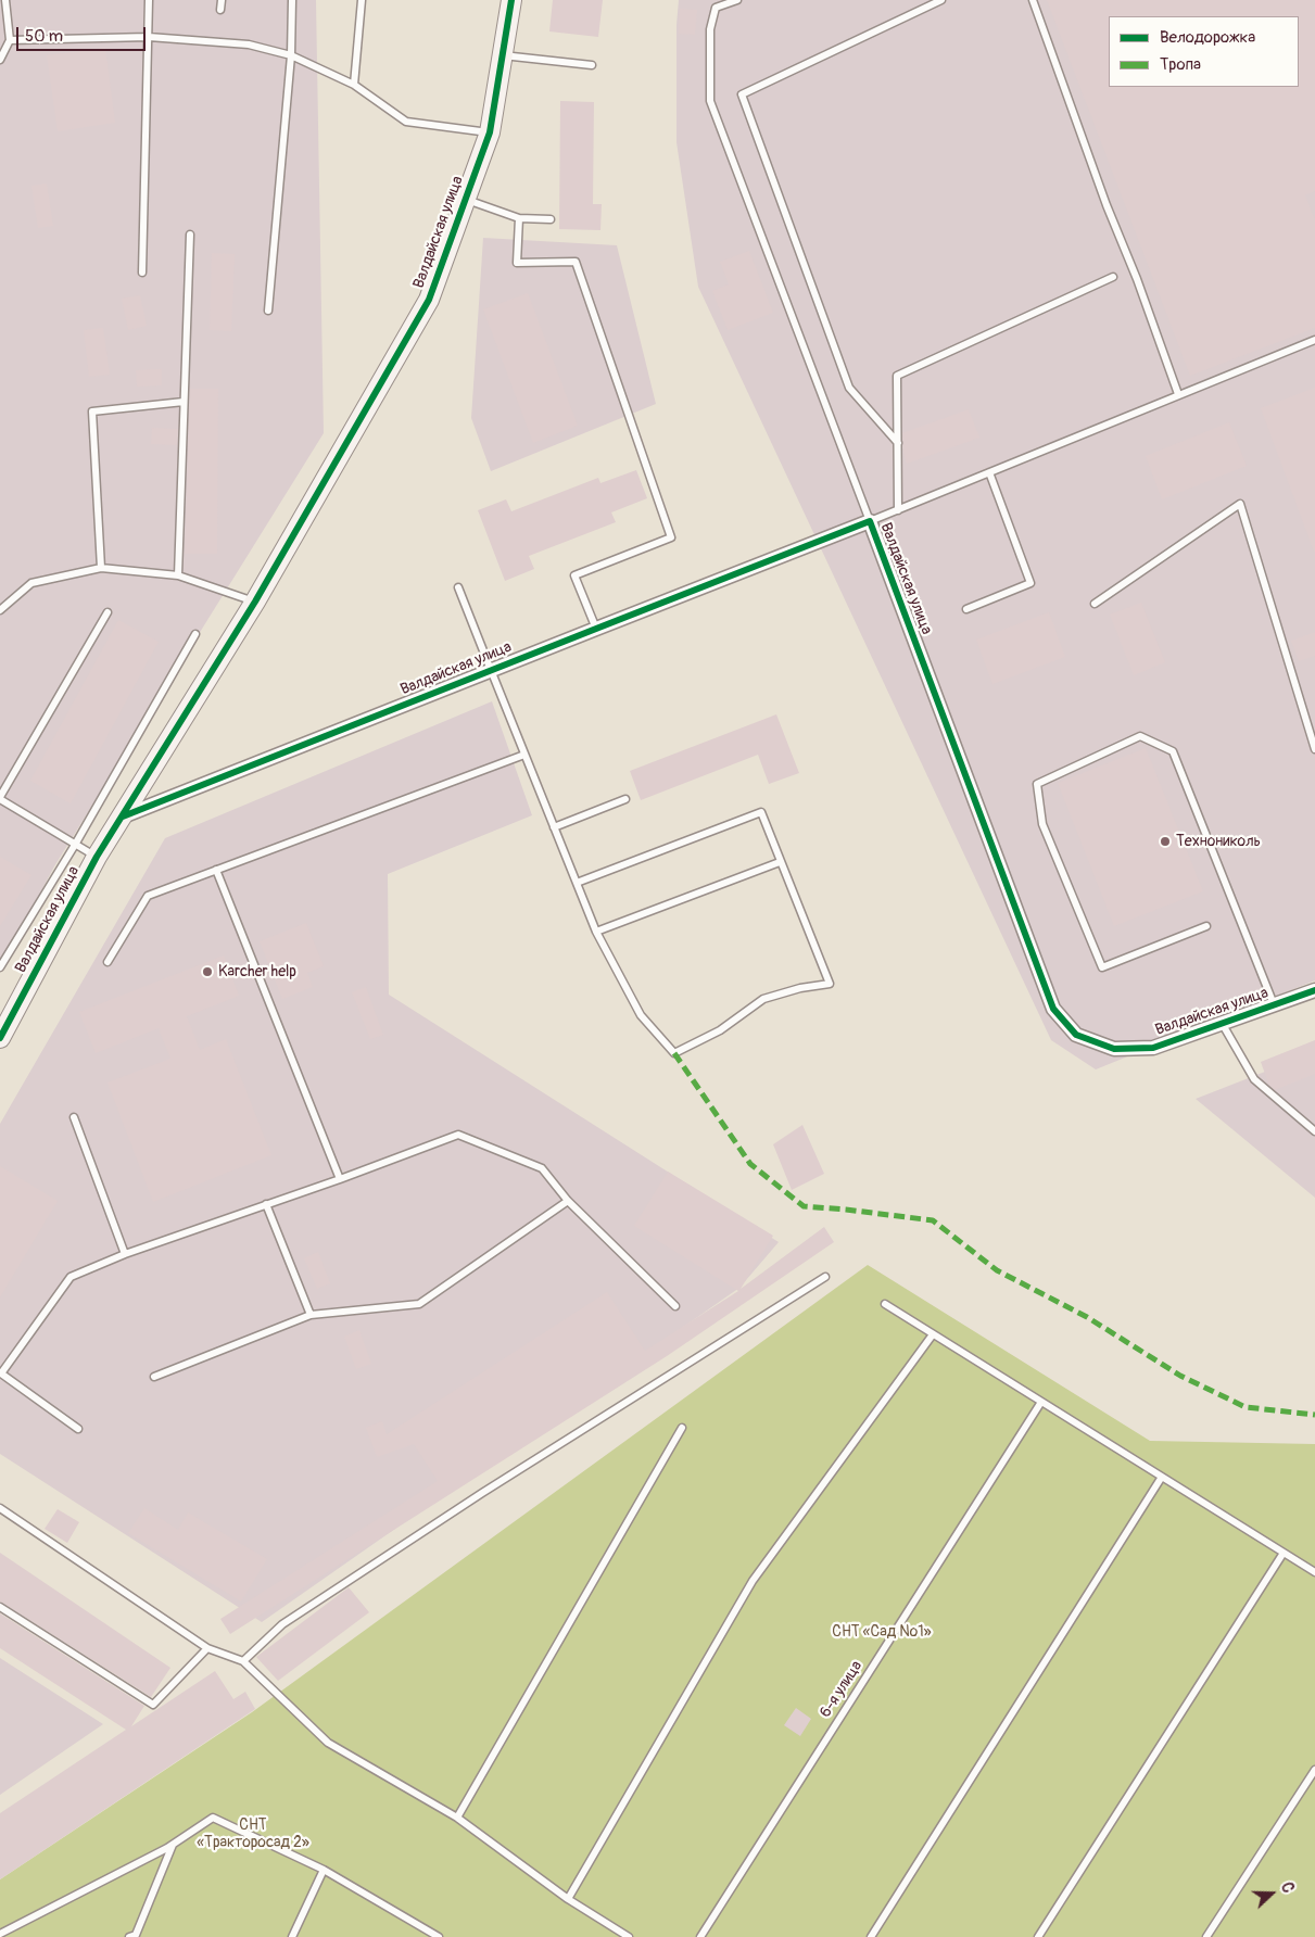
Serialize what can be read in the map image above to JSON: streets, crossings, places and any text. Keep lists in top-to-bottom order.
{
  "streets": {
    "street": ["Валдайская улица"],
    "lane": ["6-я улица"]
  },
  "parks": ["СНТ «Сад №1»", "СНТ «Тракторосад 2»"],
  "places": ["Технониколь", "Karcher help"],
  "legend": ["Велодорожка", "Тропа"],
  "scale_bar": "50 m",
  "north": "right"
}
